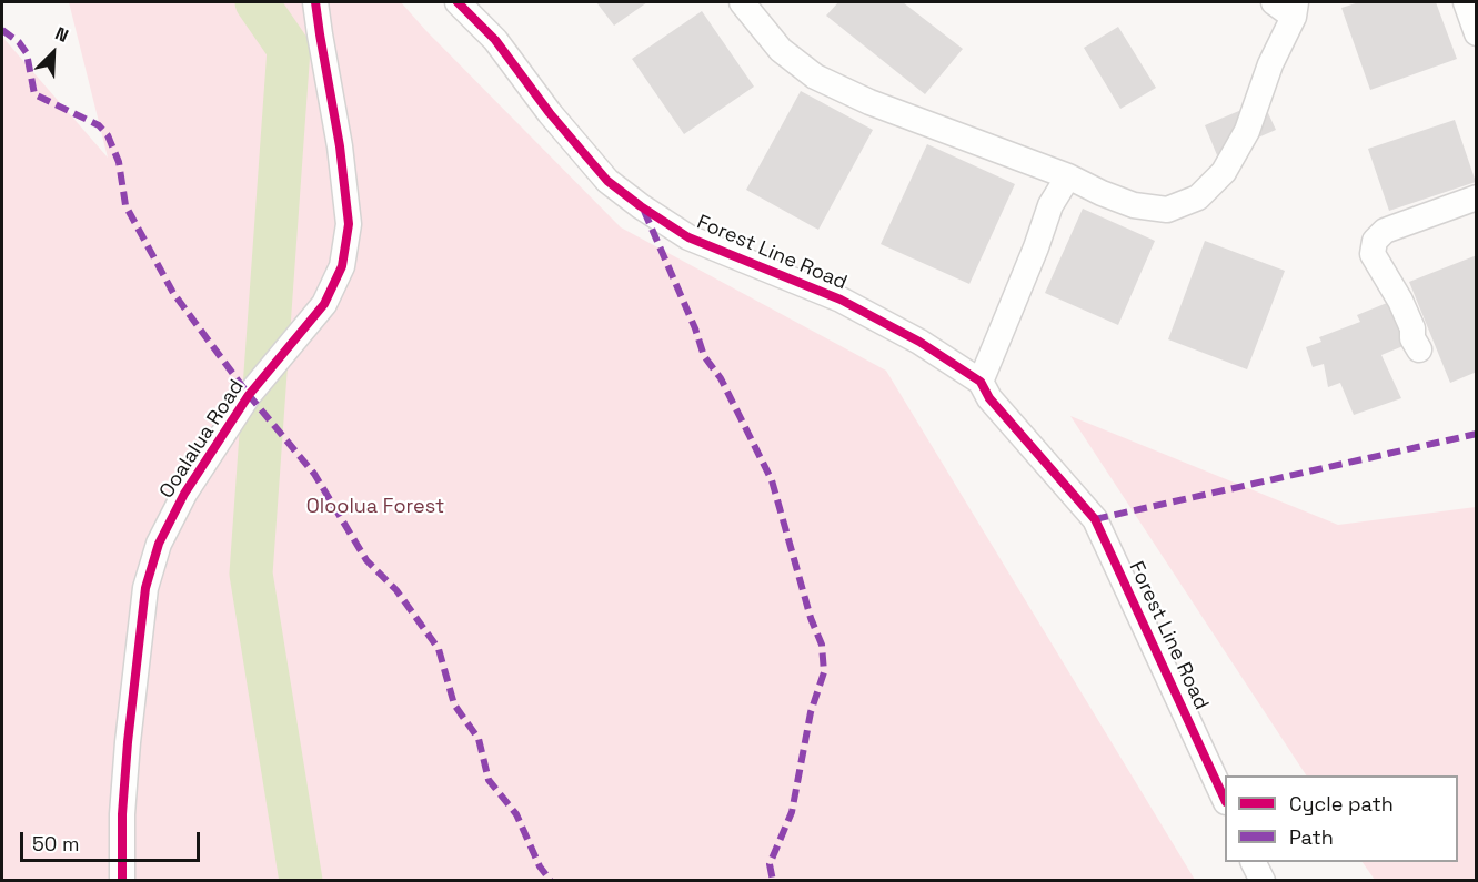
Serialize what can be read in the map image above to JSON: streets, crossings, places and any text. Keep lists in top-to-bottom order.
{
  "streets": {
    "street": ["Forest Line Road", "Ooalalua Road"]
  },
  "parks": ["Oloolua Forest"],
  "legend": ["Cycle path", "Path"],
  "scale_bar": "50 m",
  "north": "top right"
}
